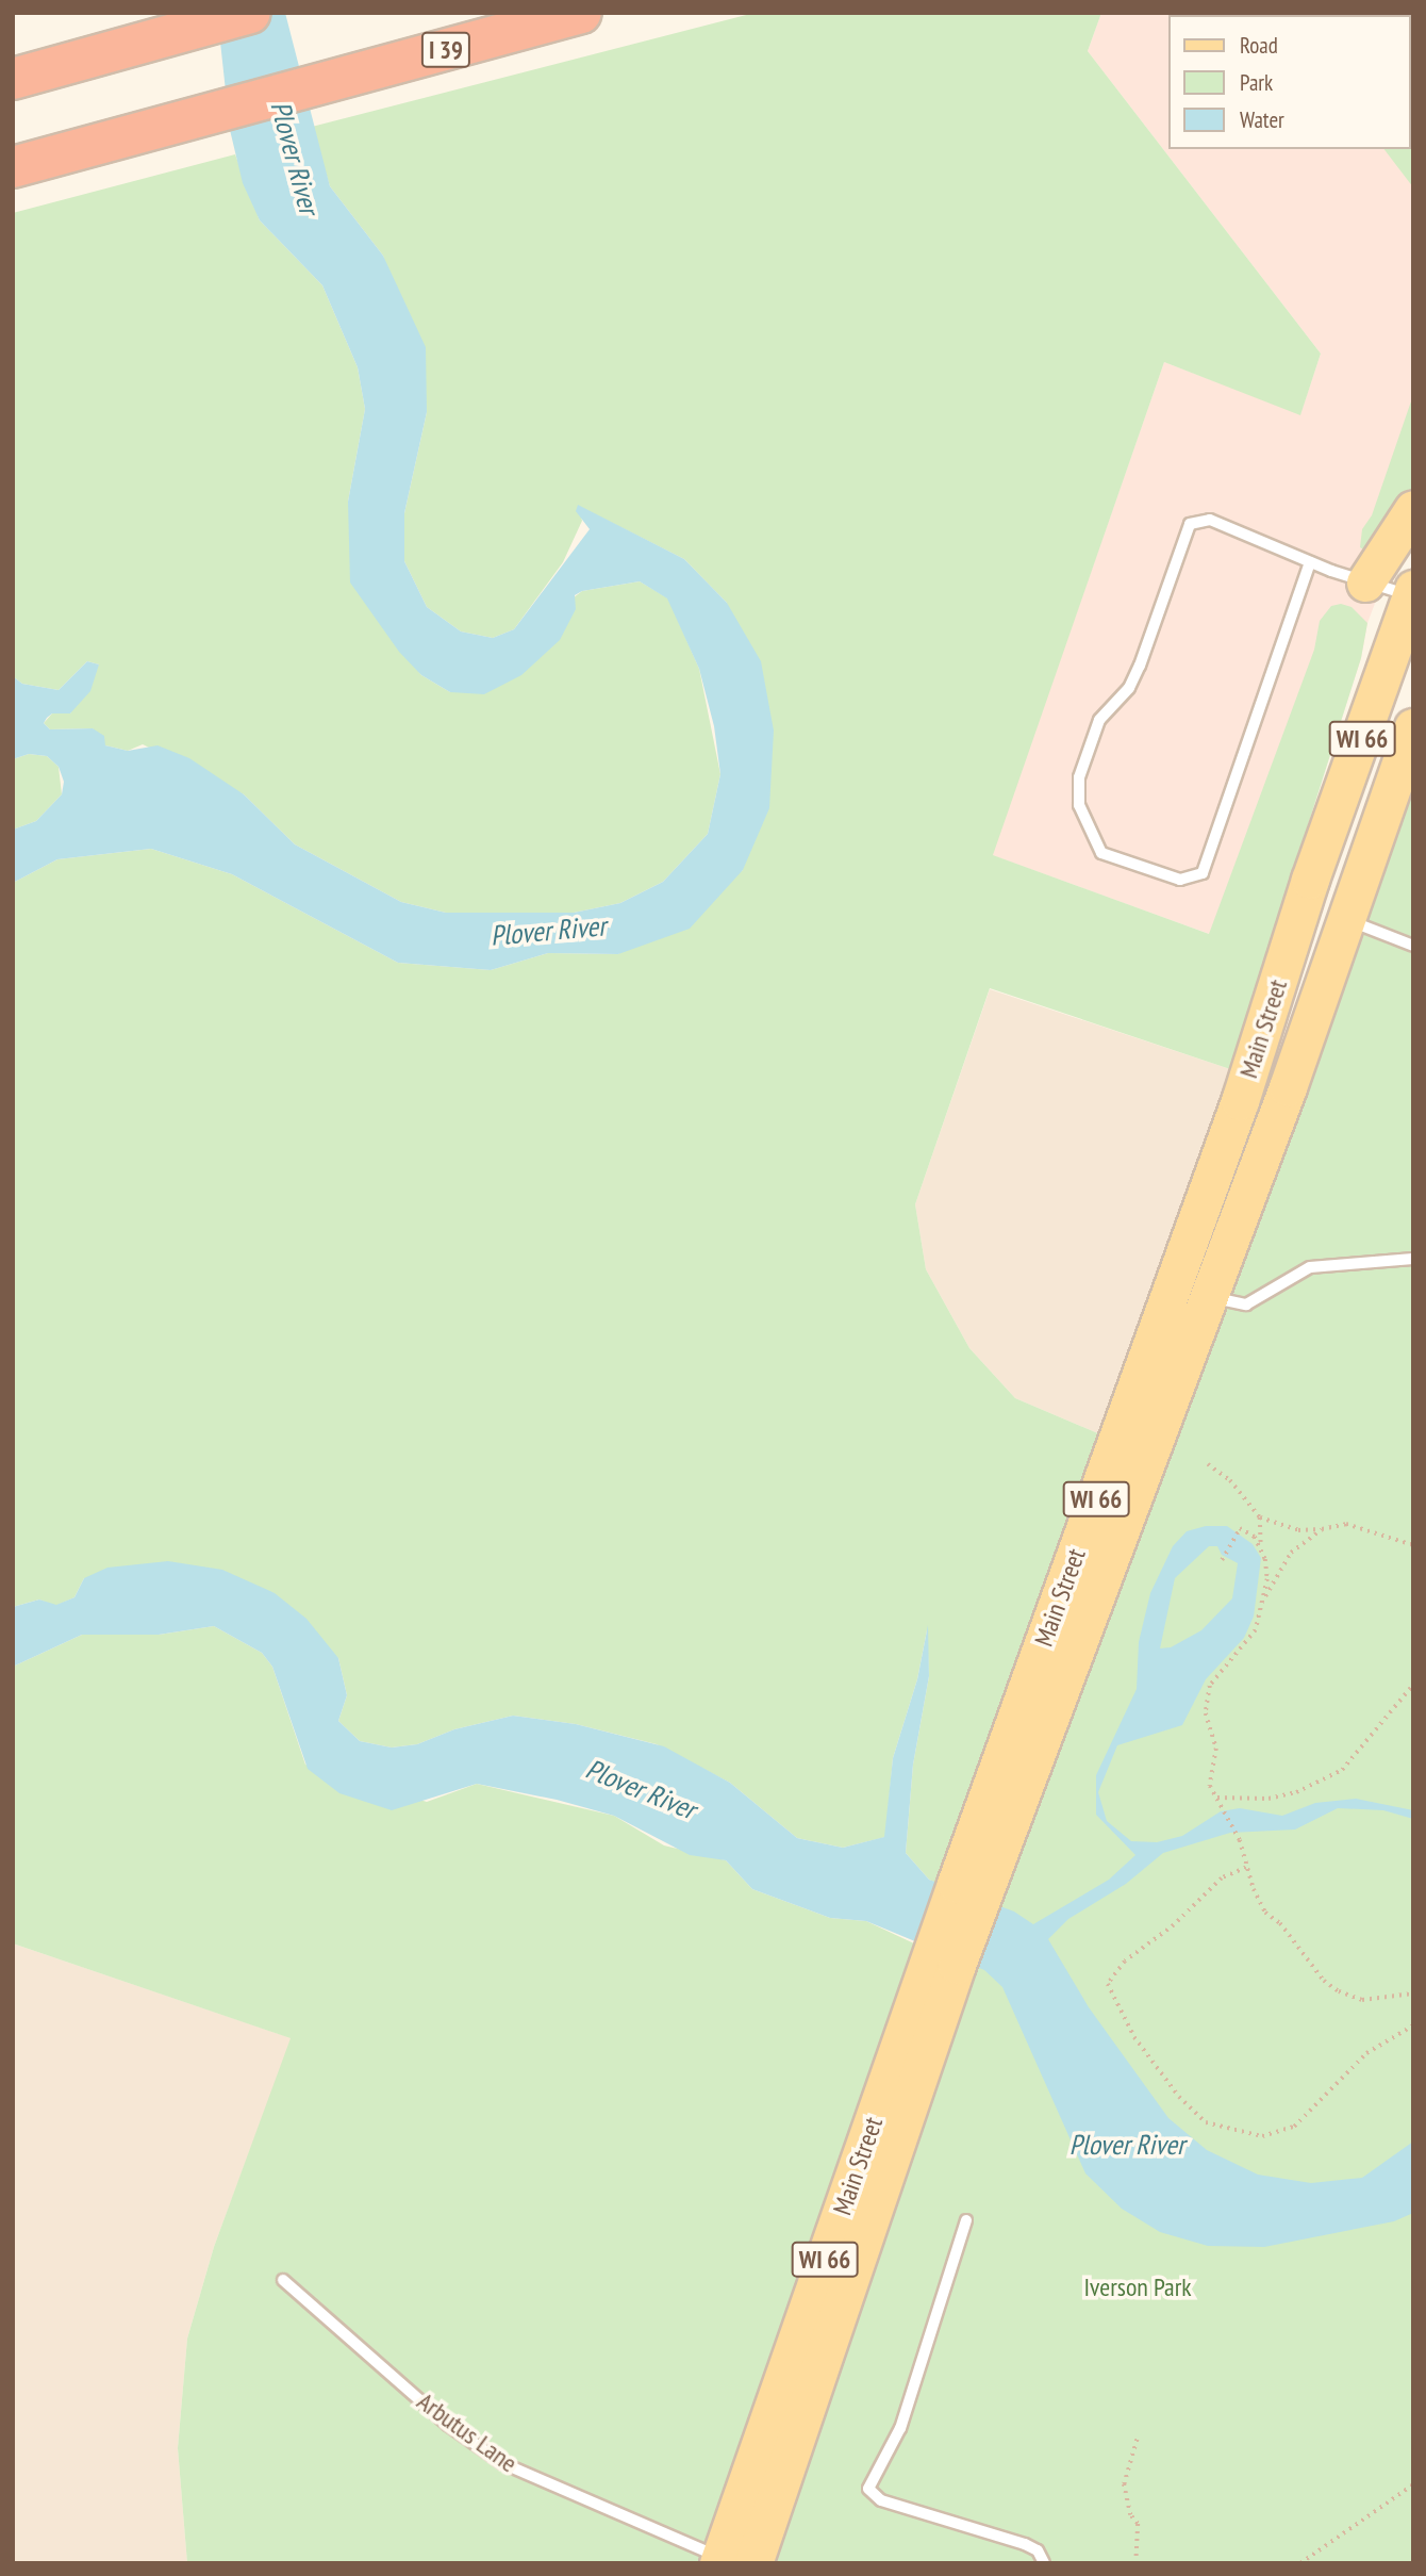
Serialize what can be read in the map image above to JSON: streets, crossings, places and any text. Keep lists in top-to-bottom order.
{
  "streets": {
    "highway": ["I 39"],
    "main road": ["WI 66", "Main Street"],
    "lane": ["Arbutus Lane"]
  },
  "crossings": [
    ["Main Street", "Arbutus Lane"]
  ],
  "water": ["Plover River"],
  "parks": ["Iverson Park"],
  "legend": ["Road", "Park", "Water"]
}
